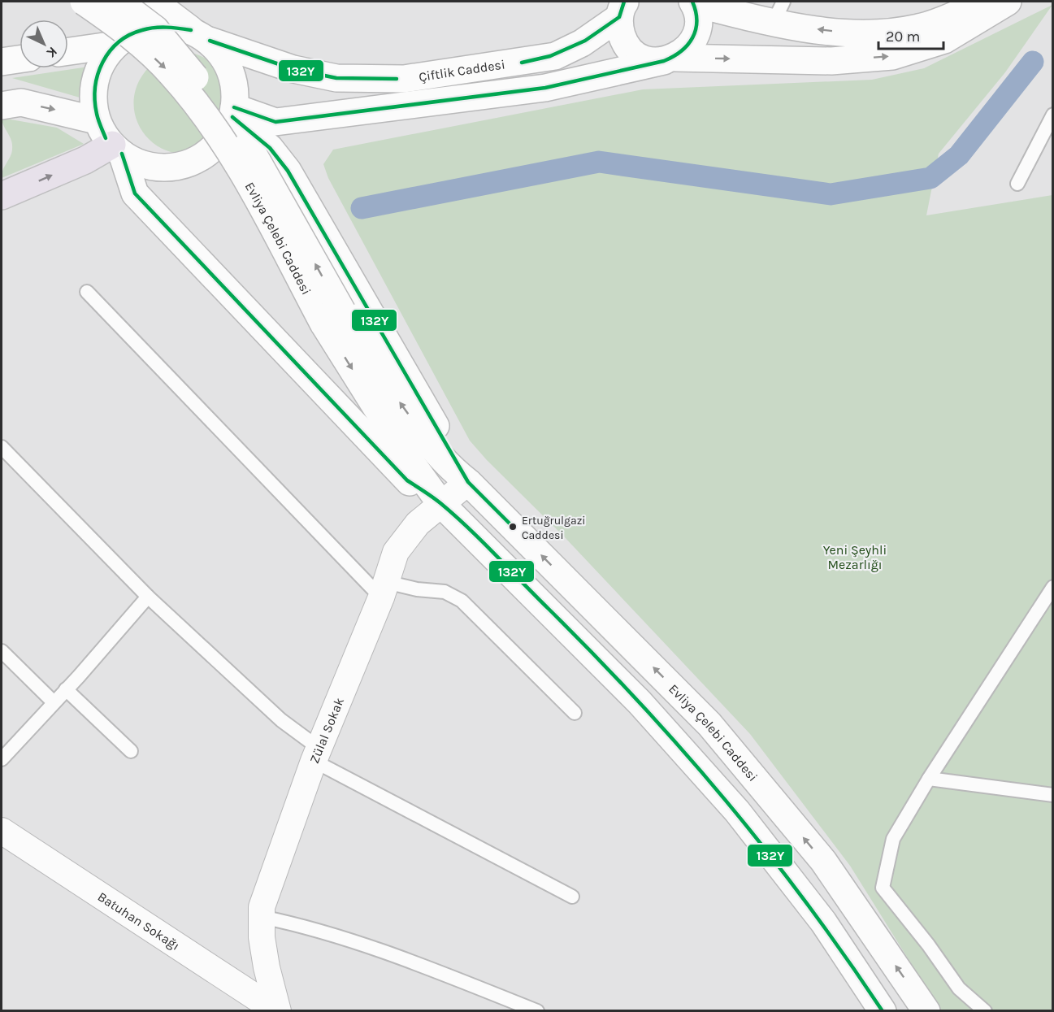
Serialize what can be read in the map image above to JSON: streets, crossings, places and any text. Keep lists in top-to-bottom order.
{
  "streets": {
    "street": [
      "Çiftlik Caddesi",
      "Evliya Çelebi Caddesi",
      "Zülal Sokak",
      "Batuhan Sokağı"
    ]
  },
  "crossings": [
    ["Çiftlik Caddesi", "Evliya Çelebi Caddesi"],
    ["Evliya Çelebi Caddesi", "Zülal Sokak"],
    ["Zülal Sokak", "Batuhan Sokağı"]
  ],
  "parks": ["Yeni Şeyhli Mezarlığı"],
  "places": ["Ertuğrulgazi Caddesi"],
  "lines": ["transit line 132Y"],
  "scale_bar": "20 m",
  "north": "bottom right"
}
